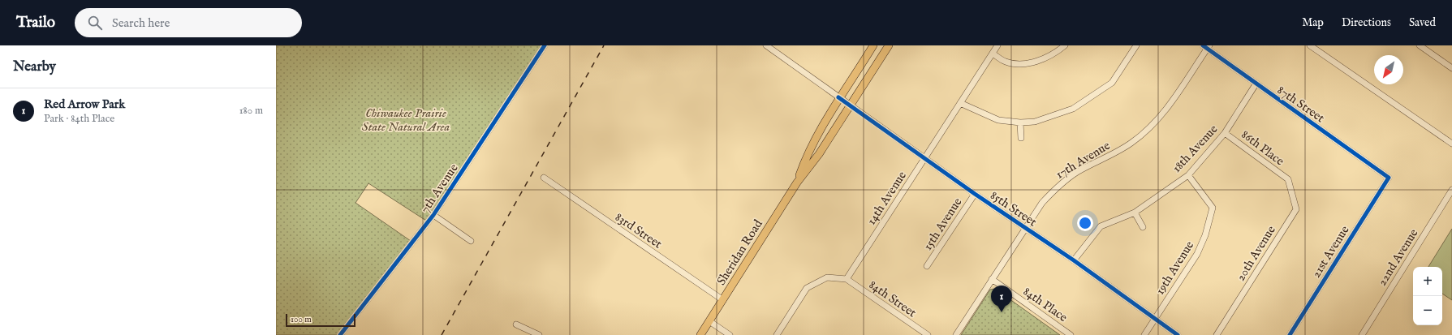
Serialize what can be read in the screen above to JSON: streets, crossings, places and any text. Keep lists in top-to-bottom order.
{
  "streets": {
    "main road": ["Sheridan Road"],
    "street": [
      "87th Street",
      "86th Place",
      "18th Avenue",
      "17th Avenue",
      "7th Avenue",
      "14th Avenue",
      "85th Street",
      "15th Avenue",
      "83rd Street",
      "21st Avenue",
      "20th Avenue",
      "22nd Avenue",
      "19th Avenue",
      "84th Street",
      "84th Place"
    ]
  },
  "crossings": [
    ["87th Street", "18th Avenue"],
    ["87th Street", "17th Avenue"],
    ["87th Street", "21st Avenue"],
    ["86th Place", "18th Avenue"],
    ["86th Place", "20th Avenue"],
    ["18th Avenue", "85th Street"],
    ["18th Avenue", "19th Avenue"],
    ["17th Avenue", "85th Street"],
    ["17th Avenue", "84th Place"],
    ["14th Avenue", "85th Street"],
    ["14th Avenue", "84th Street"],
    ["85th Street", "15th Avenue"],
    ["85th Street", "Sheridan Road"],
    ["85th Street", "19th Avenue"],
    ["83rd Street", "Sheridan Road"]
  ],
  "parks": ["Chiwaukee Prairie State Natural Area"],
  "scale_bar": "100 m",
  "north": "bottom left",
  "page": {
    "header": "Trailo",
    "search": "Search here",
    "nav": ["Map", "Directions", "Saved"],
    "heading": "Nearby",
    "list": [
      {
        "mark": "1",
        "name": "Red Arrow Park",
        "note": "Park · 84th Place",
        "value": "180 m"
      }
    ],
    "map_buttons": ["+", "−"],
    "pins": "1",
    "scale": "100 m"
  }
}
